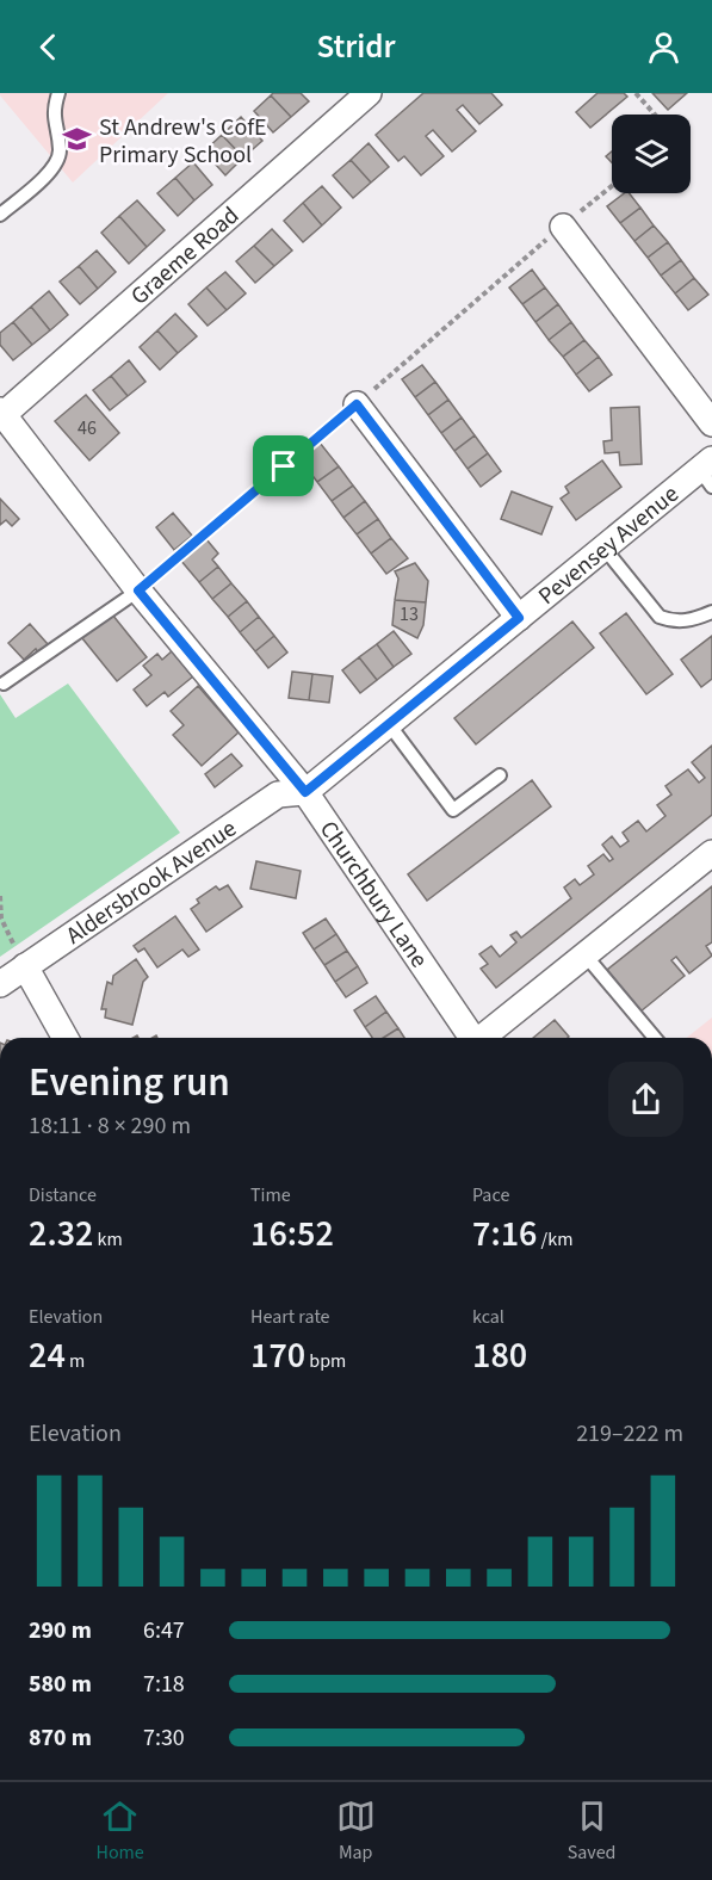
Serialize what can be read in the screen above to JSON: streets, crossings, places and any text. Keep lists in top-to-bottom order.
{
  "streets": {
    "street": [
      "Graeme Road",
      "Pevensey Avenue",
      "Aldersbrook Avenue",
      "Churchbury Lane"
    ]
  },
  "crossings": [
    ["Graeme Road", "Churchbury Lane"],
    ["Pevensey Avenue", "Aldersbrook Avenue"],
    ["Pevensey Avenue", "Churchbury Lane"],
    ["Aldersbrook Avenue", "Churchbury Lane"]
  ],
  "places": {
    "school or university": ["St Andrew's CofE Primary School"]
  },
  "house_numbers": ["46", "13"],
  "page": {
    "header": "Stridr",
    "heading": ["Evening run", "18:11 · 8 × 290 m"],
    "stats": [
      ["Distance", "2.32 km"],
      ["Time", "16:52"],
      ["Pace", "7:16 /km"],
      ["Elevation", "24 m"],
      ["Heart rate", "170 bpm"],
      ["kcal", "180"]
    ],
    "chart": ["Elevation", "219–222 m"],
    "list": [
      {
        "name": "290 m",
        "note": "6:47"
      },
      {
        "name": "580 m",
        "note": "7:18"
      },
      {
        "name": "870 m",
        "note": "7:30"
      }
    ],
    "tabs": ["Home", "Map", "Saved"]
  }
}
